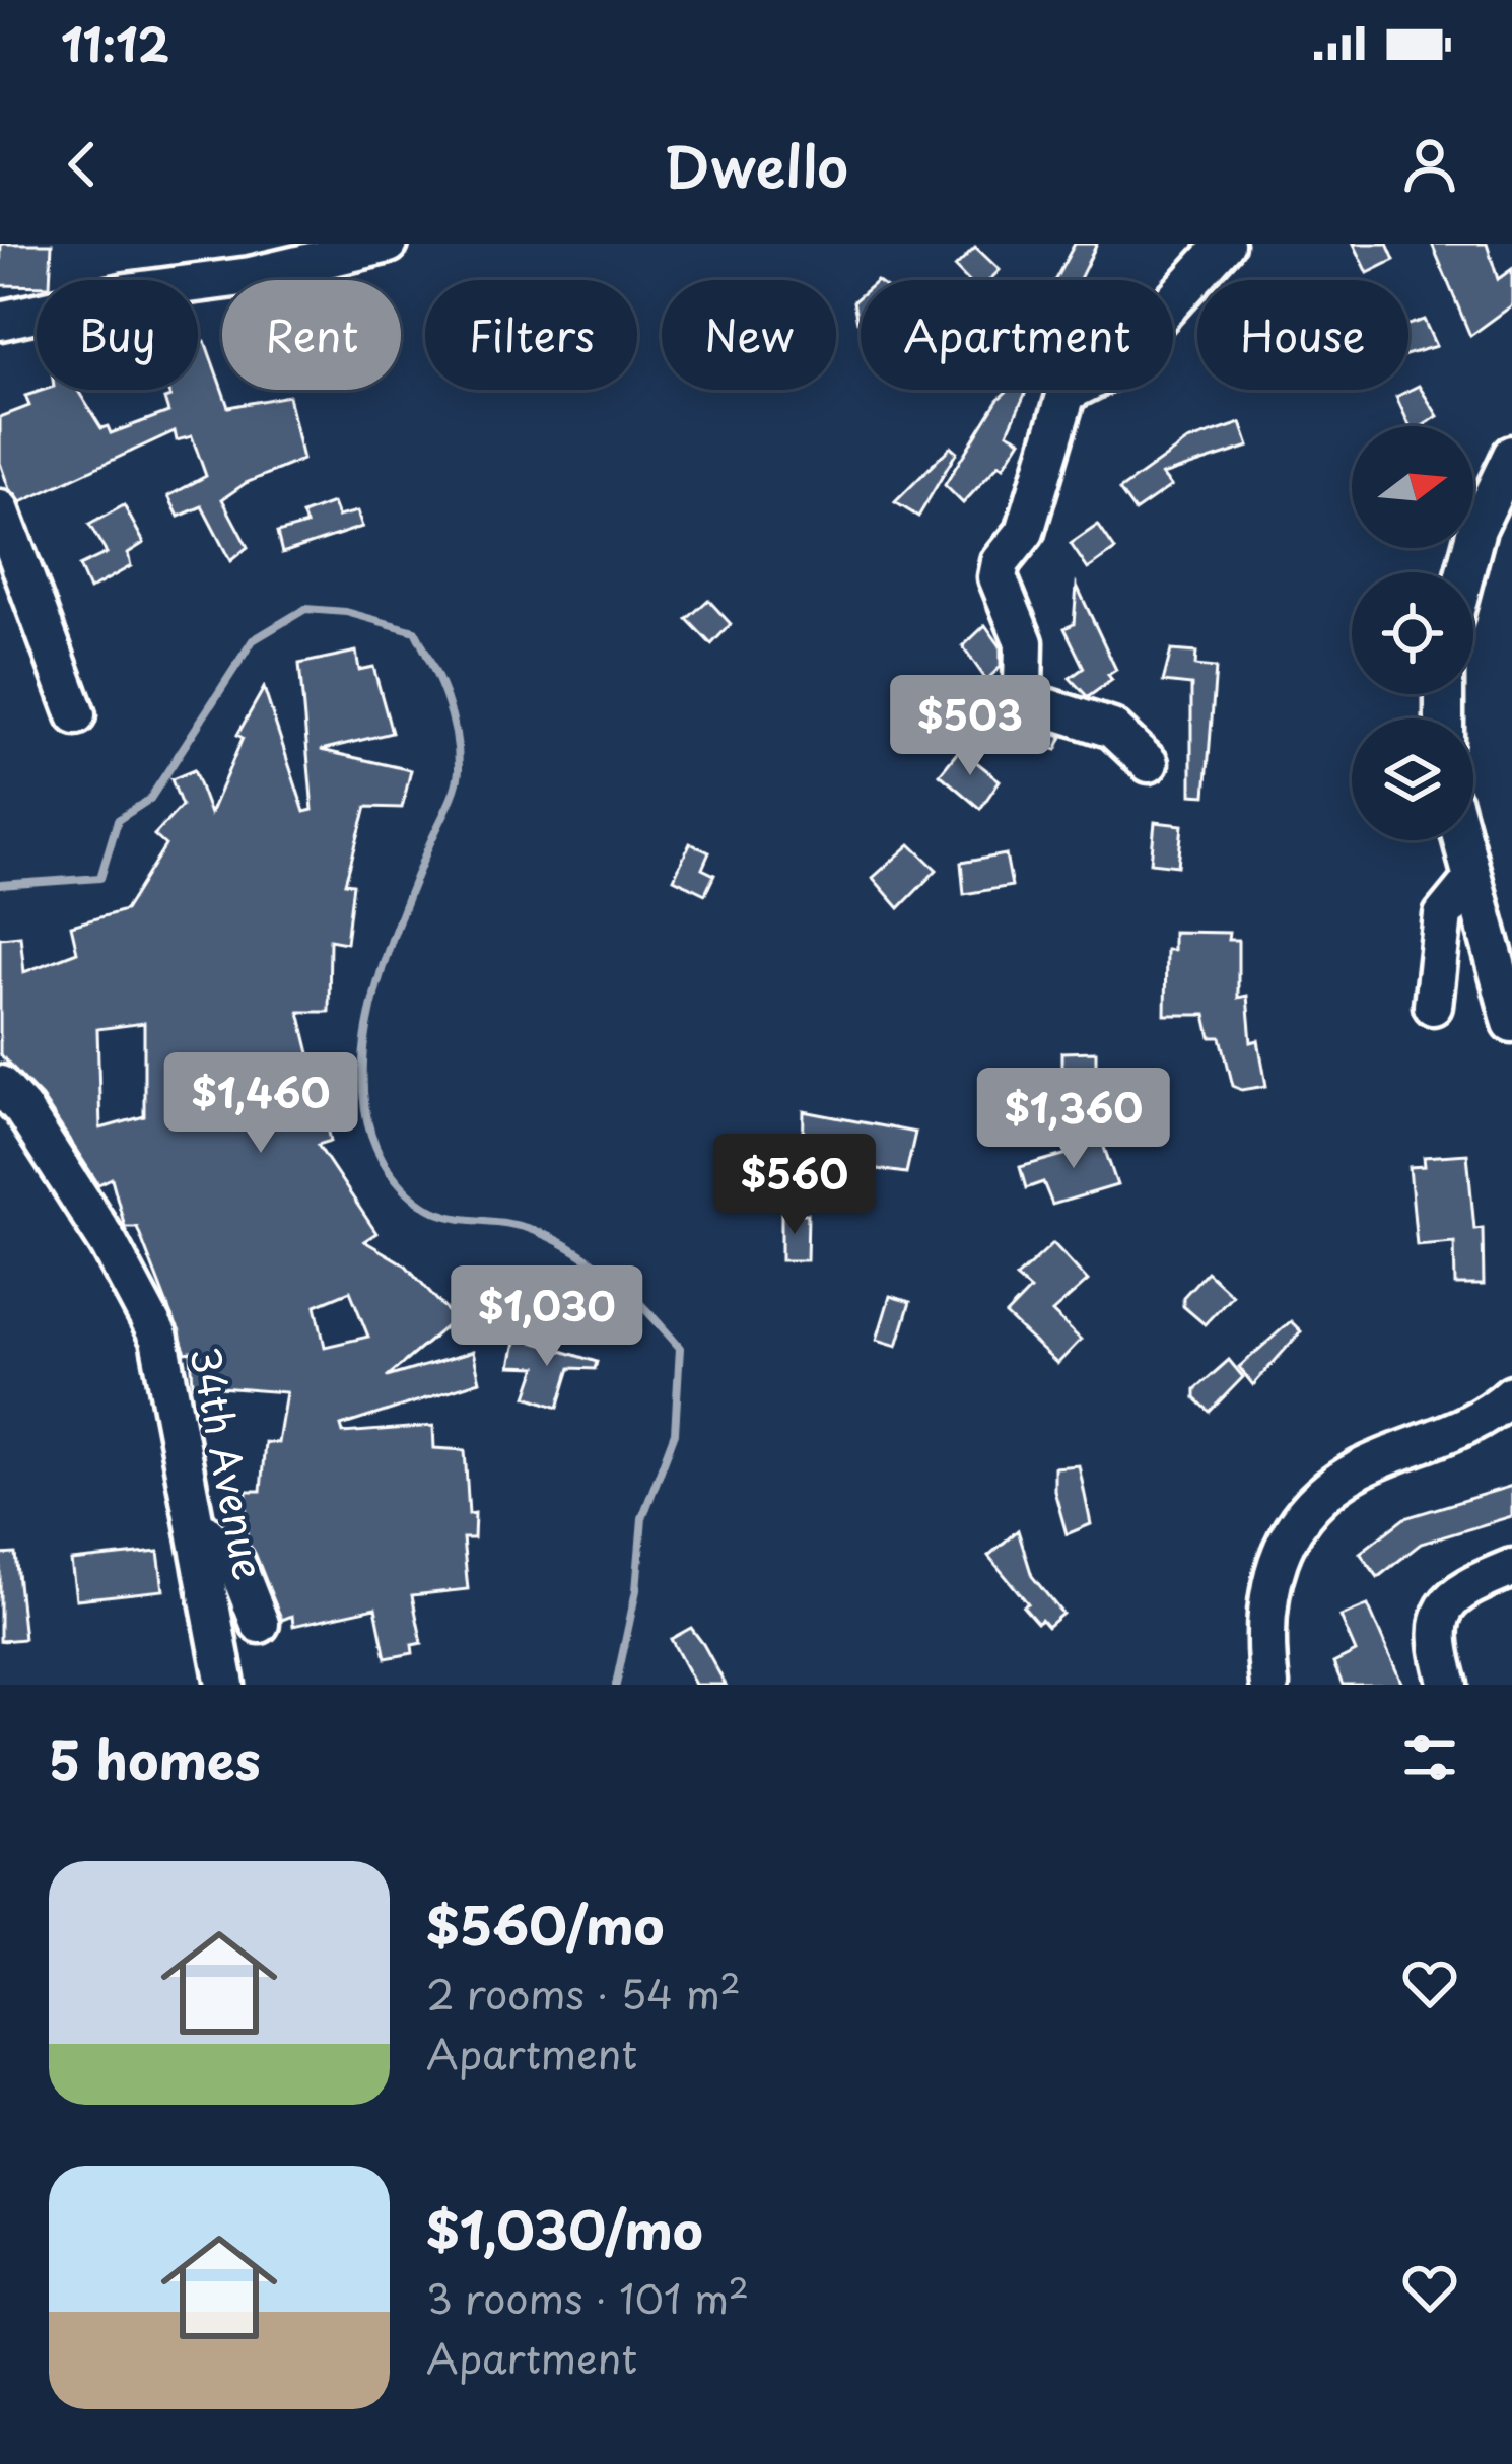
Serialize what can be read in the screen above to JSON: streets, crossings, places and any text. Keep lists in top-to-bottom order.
{
  "streets": {
    "street": ["34th Avenue"]
  },
  "north": "right",
  "page": {
    "status": "11:12",
    "header": "Dwello",
    "chip": [
      "Buy",
      "Rent",
      "Filters",
      "New",
      "Apartment",
      "House"
    ],
    "price": [
      "$503",
      "$1,460",
      "$1,360",
      "$560",
      "$1,030"
    ],
    "heading": "5 homes",
    "list": [
      {
        "name": "$560/mo",
        "note": "2 rooms · 54 m² · Apartment"
      },
      {
        "name": "$1,030/mo",
        "note": "3 rooms · 101 m² · Apartment"
      }
    ]
  }
}
